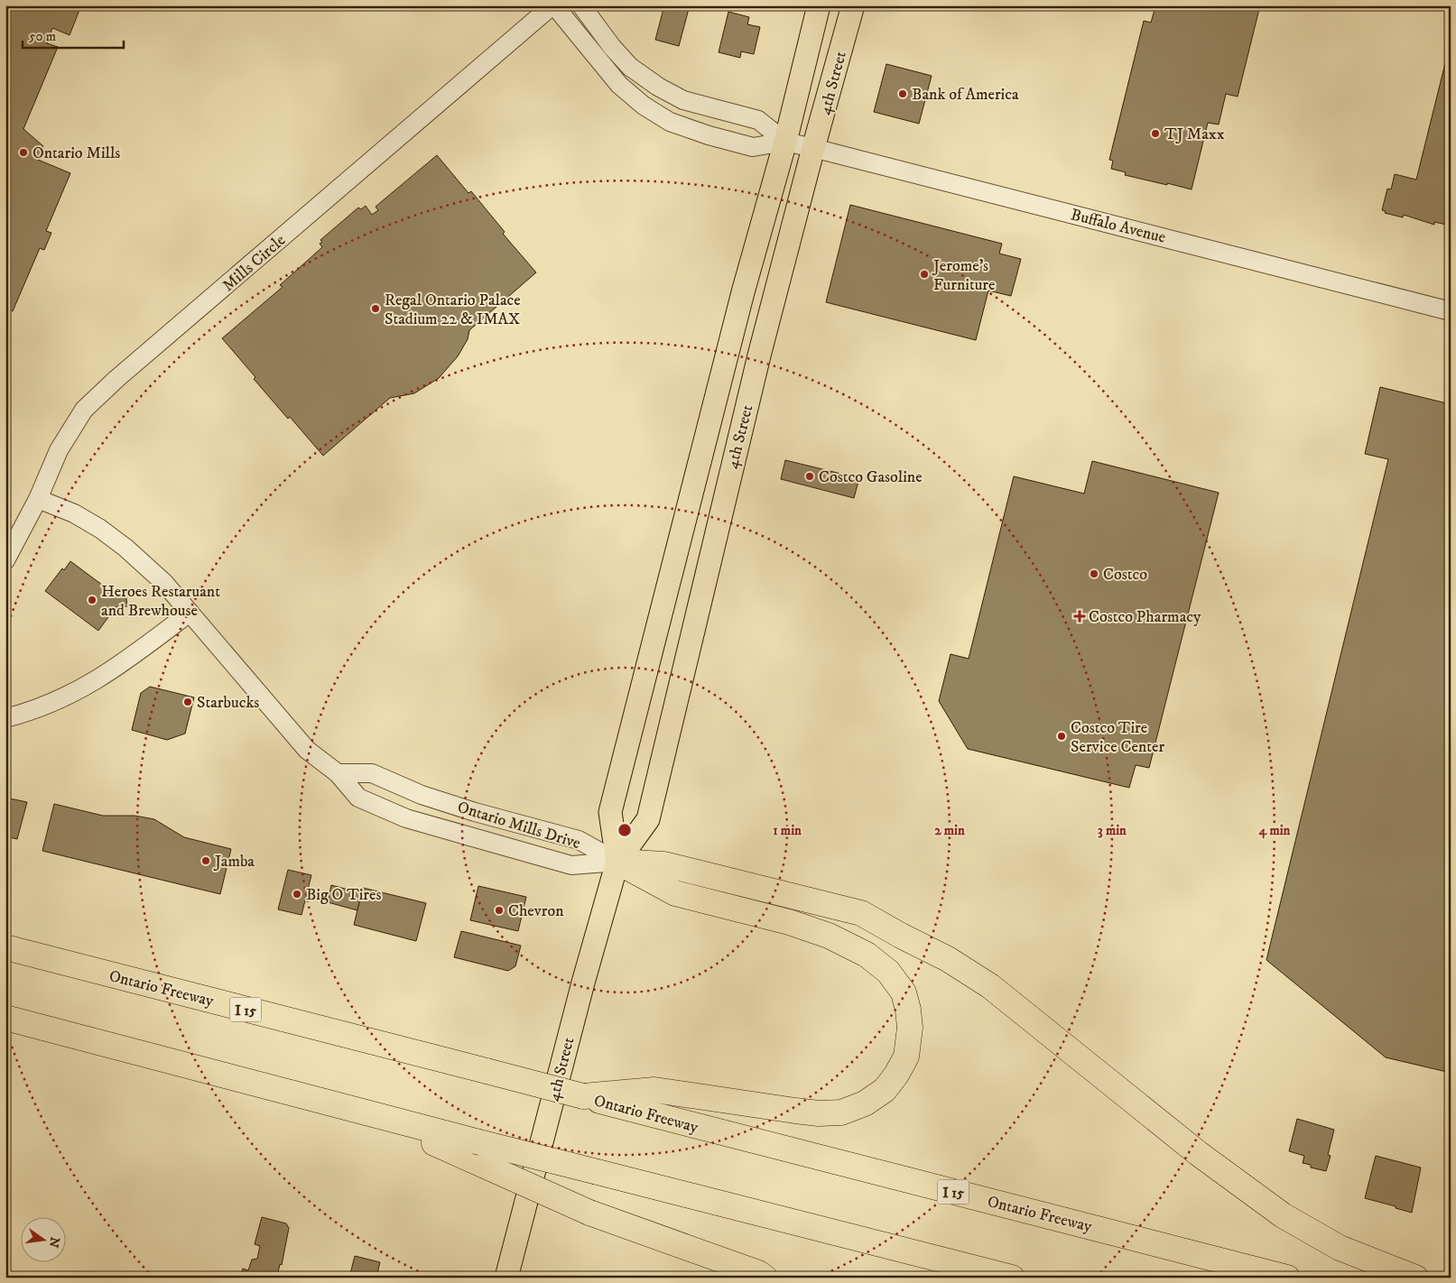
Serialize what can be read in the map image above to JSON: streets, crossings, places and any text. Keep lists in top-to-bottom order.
{
  "streets": {
    "highway": ["Ontario Freeway", "I 15"],
    "main road": ["4th Street"],
    "street": ["Buffalo Avenue", "Mills Circle", "Ontario Mills Drive"]
  },
  "crossings": [
    ["4th Street", "Buffalo Avenue"],
    ["4th Street", "Ontario Mills Drive"],
    ["Mills Circle", "Ontario Mills Drive"]
  ],
  "places": {
    "other": [
      "Bank of America",
      "TJ Maxx",
      "Ontario Mills",
      "Jerome's Furniture",
      "Regal Ontario Palace Stadium 22 & IMAX",
      "Costco Gasoline",
      "Costco",
      "Heroes Restaruant and Brewhouse",
      "Starbucks",
      "Costco Tire Service Center",
      "Jamba",
      "Big O Tires",
      "Chevron"
    ],
    "health": ["Costco Pharmacy"]
  },
  "scale_bar": "50 m",
  "north": "right",
  "rings": [
    "1 min",
    "2 min",
    "3 min",
    "4 min"
  ]
}
